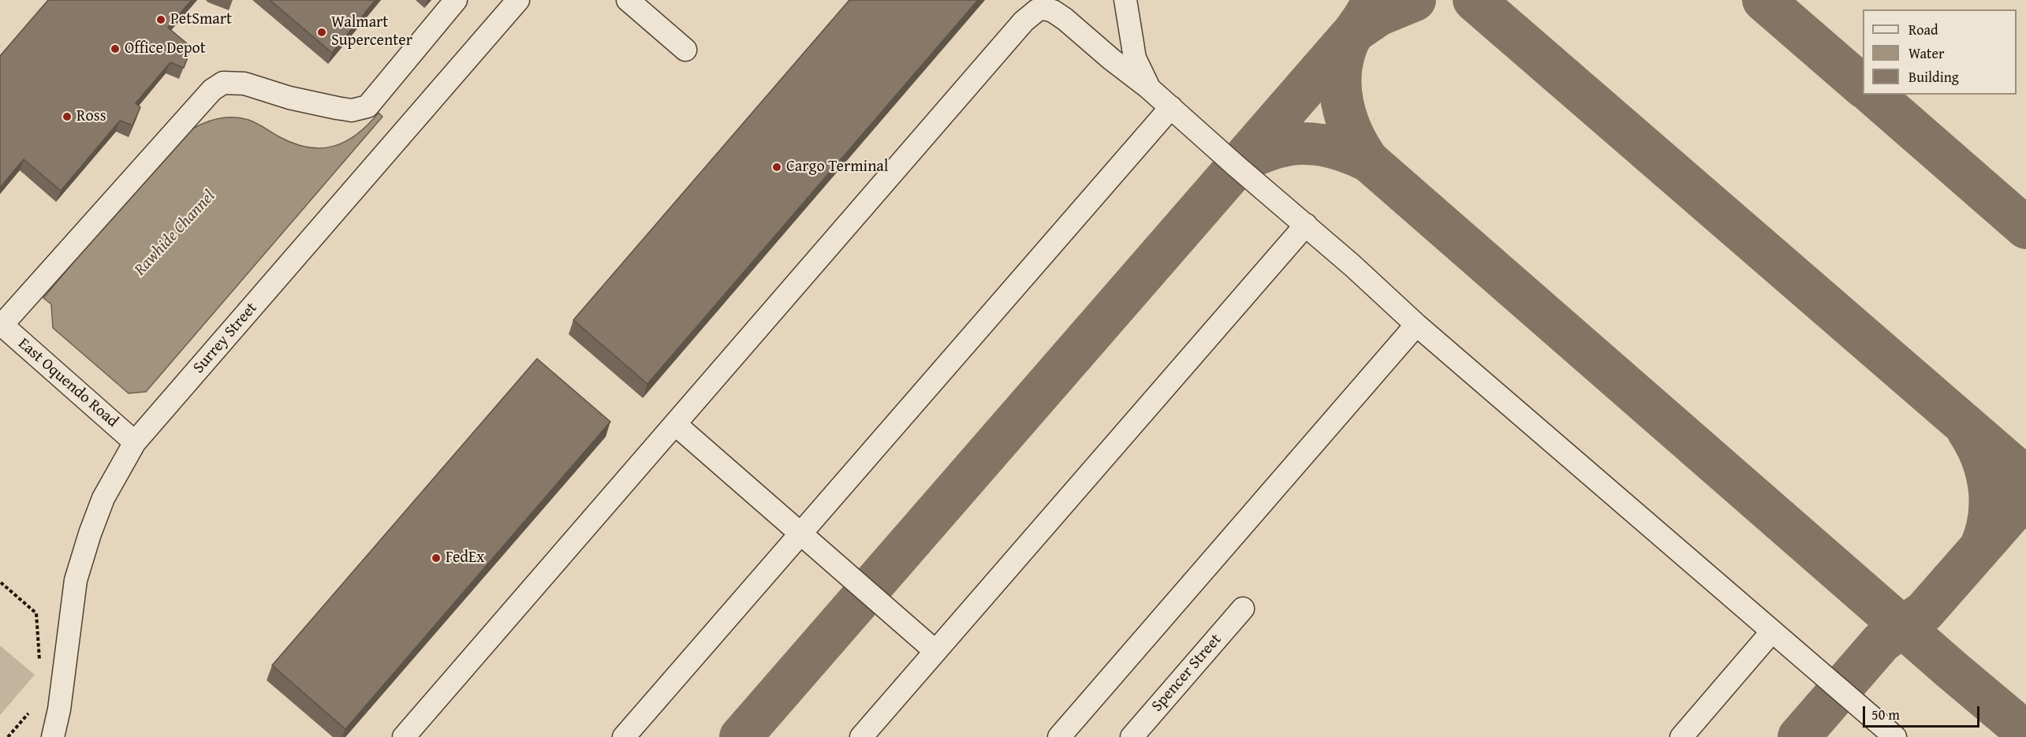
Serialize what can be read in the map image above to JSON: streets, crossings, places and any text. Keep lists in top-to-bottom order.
{
  "streets": {
    "street": ["Surrey Street", "East Oquendo Road", "Spencer Street"]
  },
  "crossings": [
    ["Surrey Street", "East Oquendo Road"]
  ],
  "water": ["Rawhide Channel"],
  "places": [
    "PetSmart",
    "Walmart Supercenter",
    "Office Depot",
    "Ross",
    "Cargo Terminal",
    "FedEx"
  ],
  "legend": ["Road", "Water", "Building"],
  "scale_bar": "50 m"
}
